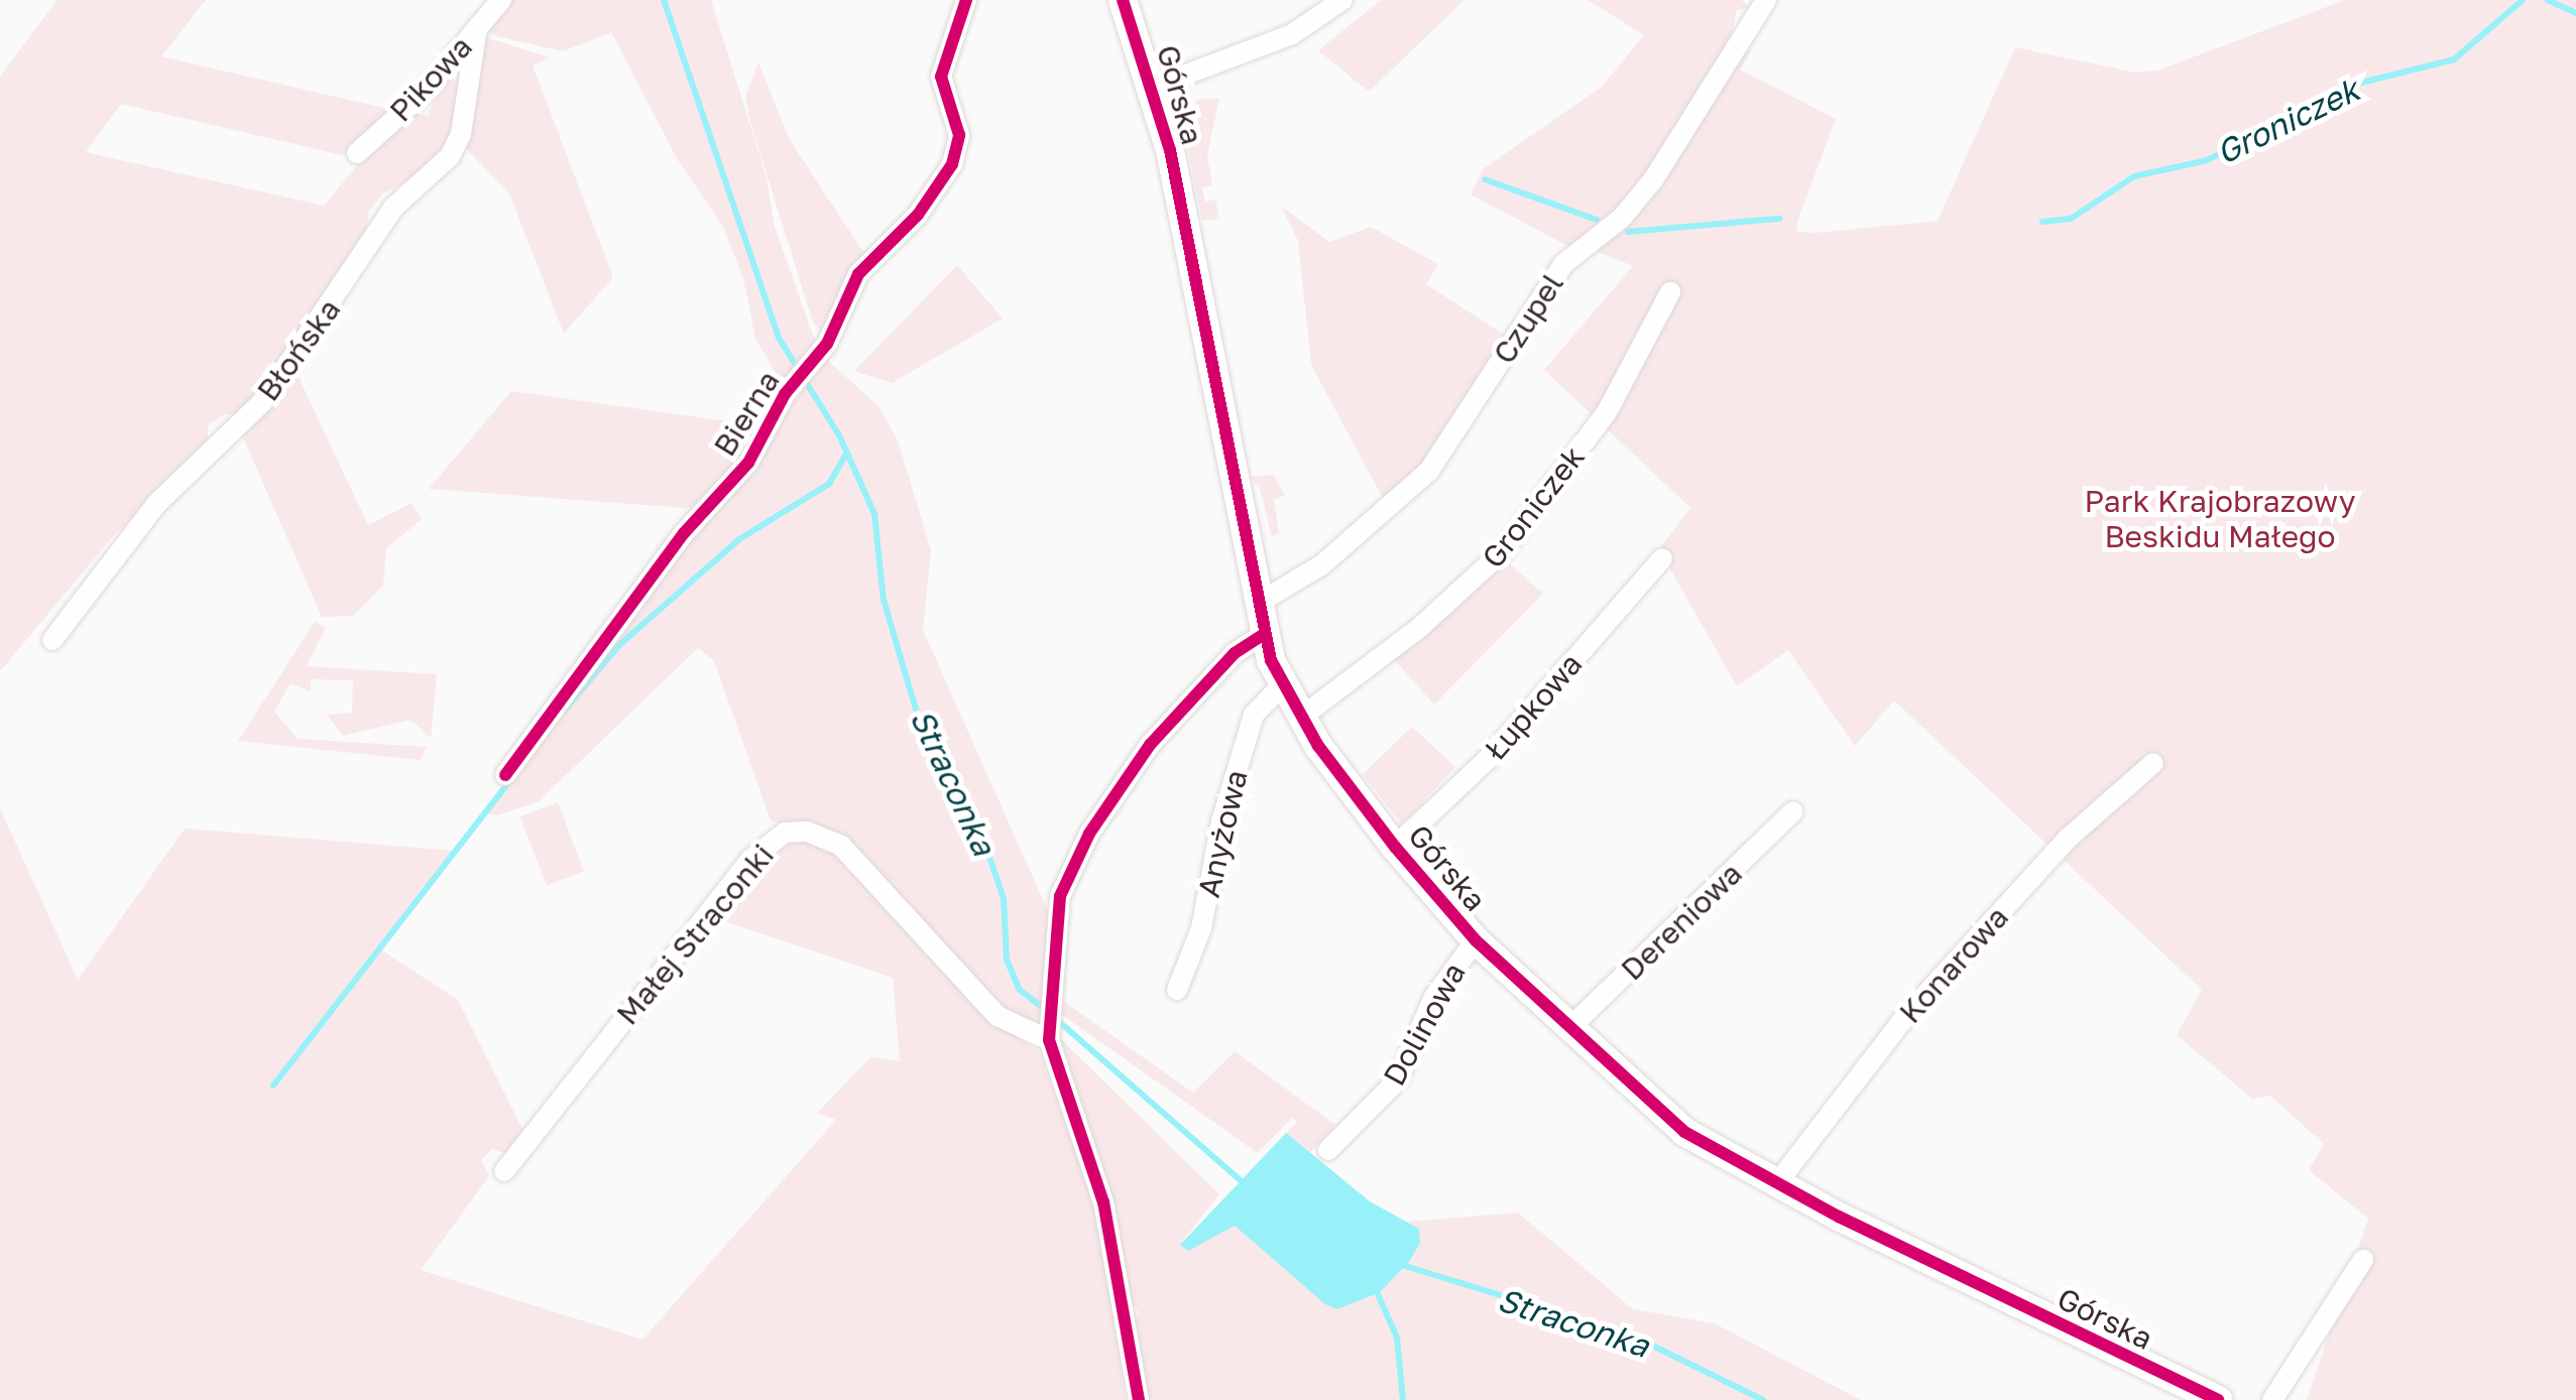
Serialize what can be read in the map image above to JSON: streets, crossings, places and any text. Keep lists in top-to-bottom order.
{
  "streets": {
    "street": [
      "Pikowa",
      "Górska",
      "Czupel",
      "Błońska",
      "Bierna",
      "Groniczek",
      "Łupkowa",
      "Anyżowa",
      "Dereniowa",
      "Małej Straconki",
      "Konarowa",
      "Dolinowa"
    ]
  },
  "crossings": [
    ["Pikowa", "Błońska"],
    ["Górska", "Czupel"],
    ["Górska", "Groniczek"],
    ["Górska", "Łupkowa"],
    ["Górska", "Anyżowa"],
    ["Górska", "Dereniowa"],
    ["Górska", "Konarowa"],
    ["Górska", "Dolinowa"]
  ],
  "water": ["Groniczek", "Straconka"],
  "parks": ["Park Krajobrazowy Beskidu Małego"]
}
